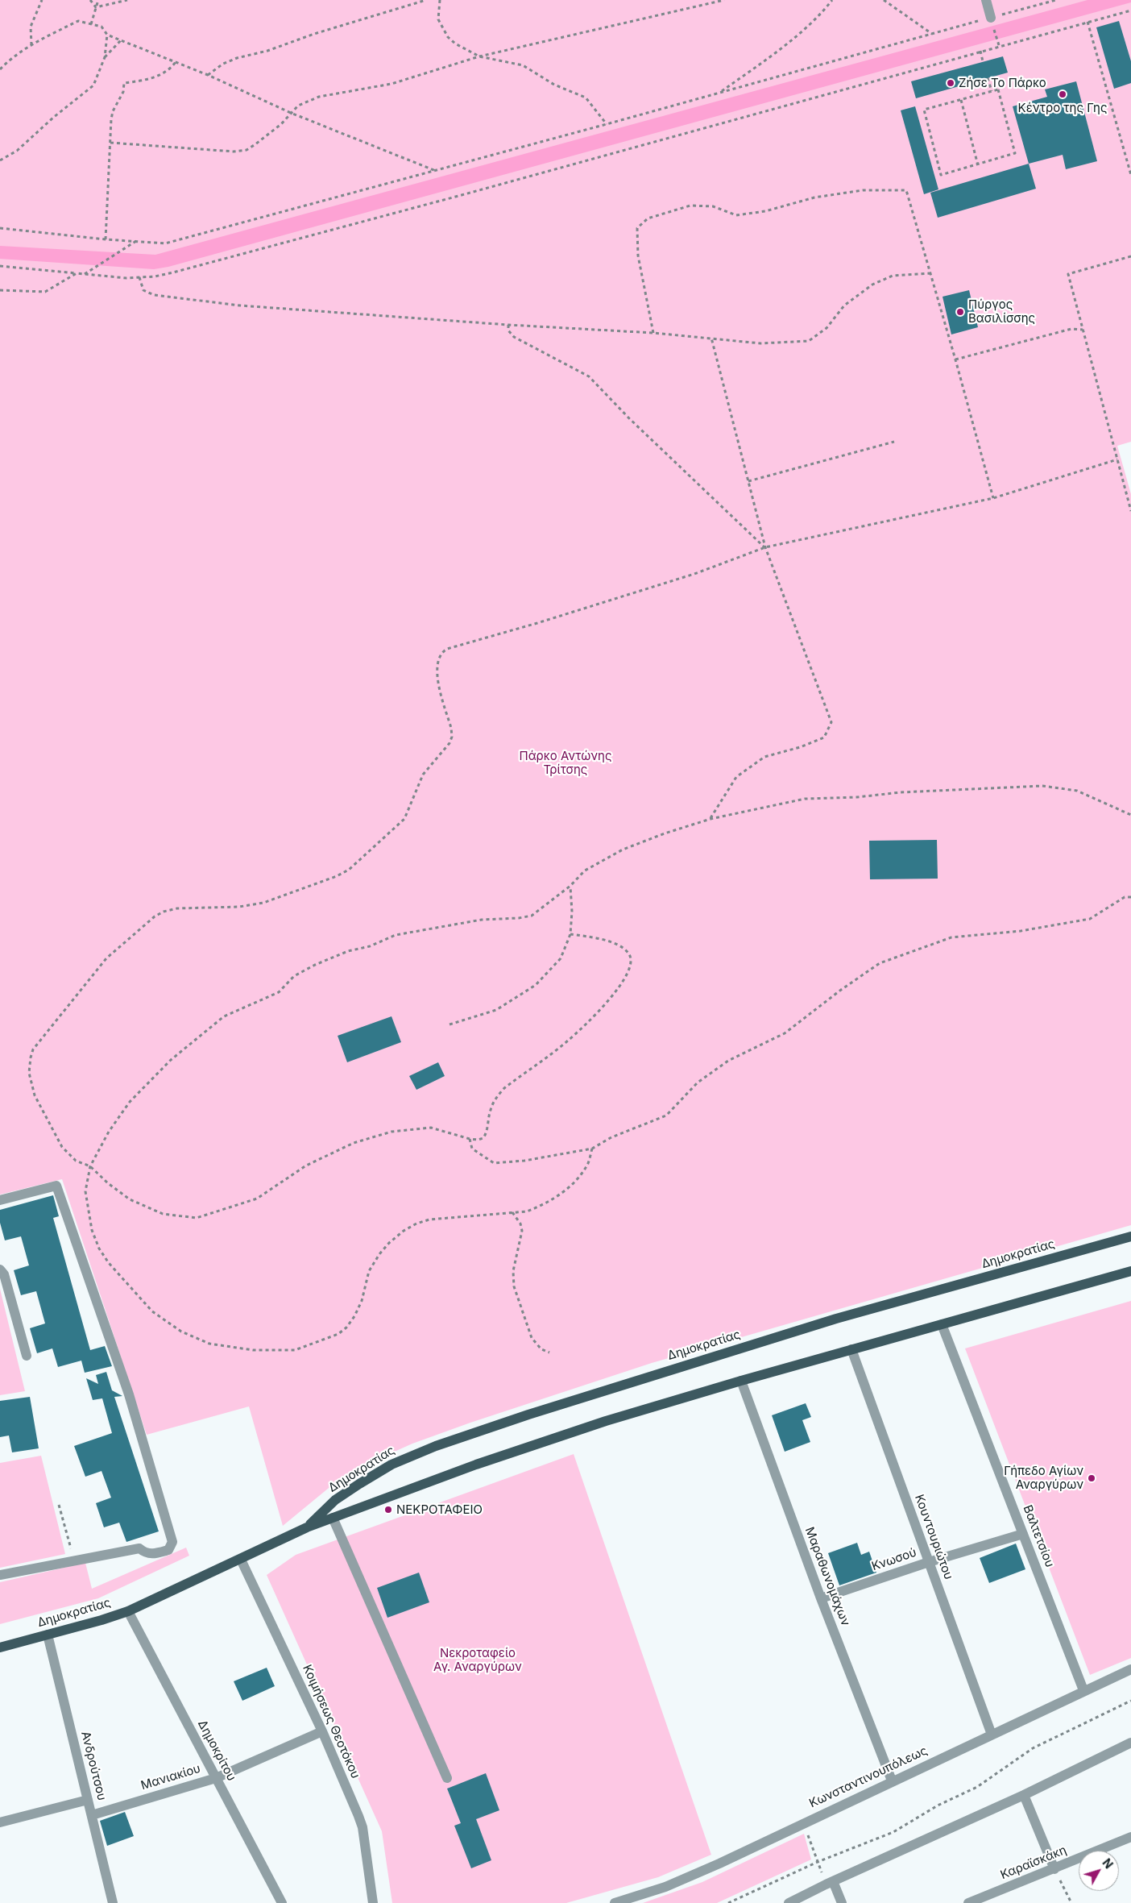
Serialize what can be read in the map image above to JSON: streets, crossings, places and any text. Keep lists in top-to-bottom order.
{
  "streets": {
    "main road": ["Δημοκρατίας"],
    "street": [
      "Βαλτετσίου",
      "Κουντουριώτου",
      "Κνωσού",
      "Μαραθωνομάχων",
      "Κοιμήσεως Θεοτόκου",
      "Δημοκρίτου",
      "Ανδρούτσου",
      "Μανιακίου",
      "Κωνσταντινουπόλεως",
      "Καραϊσκάκη"
    ]
  },
  "crossings": [
    ["Δημοκρατίας", "Βαλτετσίου"],
    ["Δημοκρατίας", "Κουντουριώτου"],
    ["Δημοκρατίας", "Μαραθωνομάχων"],
    ["Δημοκρατίας", "Κοιμήσεως Θεοτόκου"],
    ["Δημοκρατίας", "Δημοκρίτου"],
    ["Δημοκρατίας", "Ανδρούτσου"],
    ["Βαλτετσίου", "Κνωσού"],
    ["Βαλτετσίου", "Κωνσταντινουπόλεως"],
    ["Κουντουριώτου", "Κνωσού"],
    ["Κουντουριώτου", "Κωνσταντινουπόλεως"],
    ["Κνωσού", "Μαραθωνομάχων"],
    ["Μαραθωνομάχων", "Κωνσταντινουπόλεως"],
    ["Κοιμήσεως Θεοτόκου", "Μανιακίου"],
    ["Δημοκρίτου", "Μανιακίου"],
    ["Ανδρούτσου", "Μανιακίου"]
  ],
  "parks": ["Πάρκο Αντώνης Τρίτσης", "Νεκροταφείο Αγ. Αναργύρων"],
  "places": [
    "Ζήσε Το Πάρκο",
    "Κέντρο της Γης",
    "Πύργος Βασιλίσσης",
    "Γήπεδο Αγίων Αναργύρων",
    "ΝΕΚΡΟΤΑΦΕΙΟ"
  ],
  "north": "top right"
}
